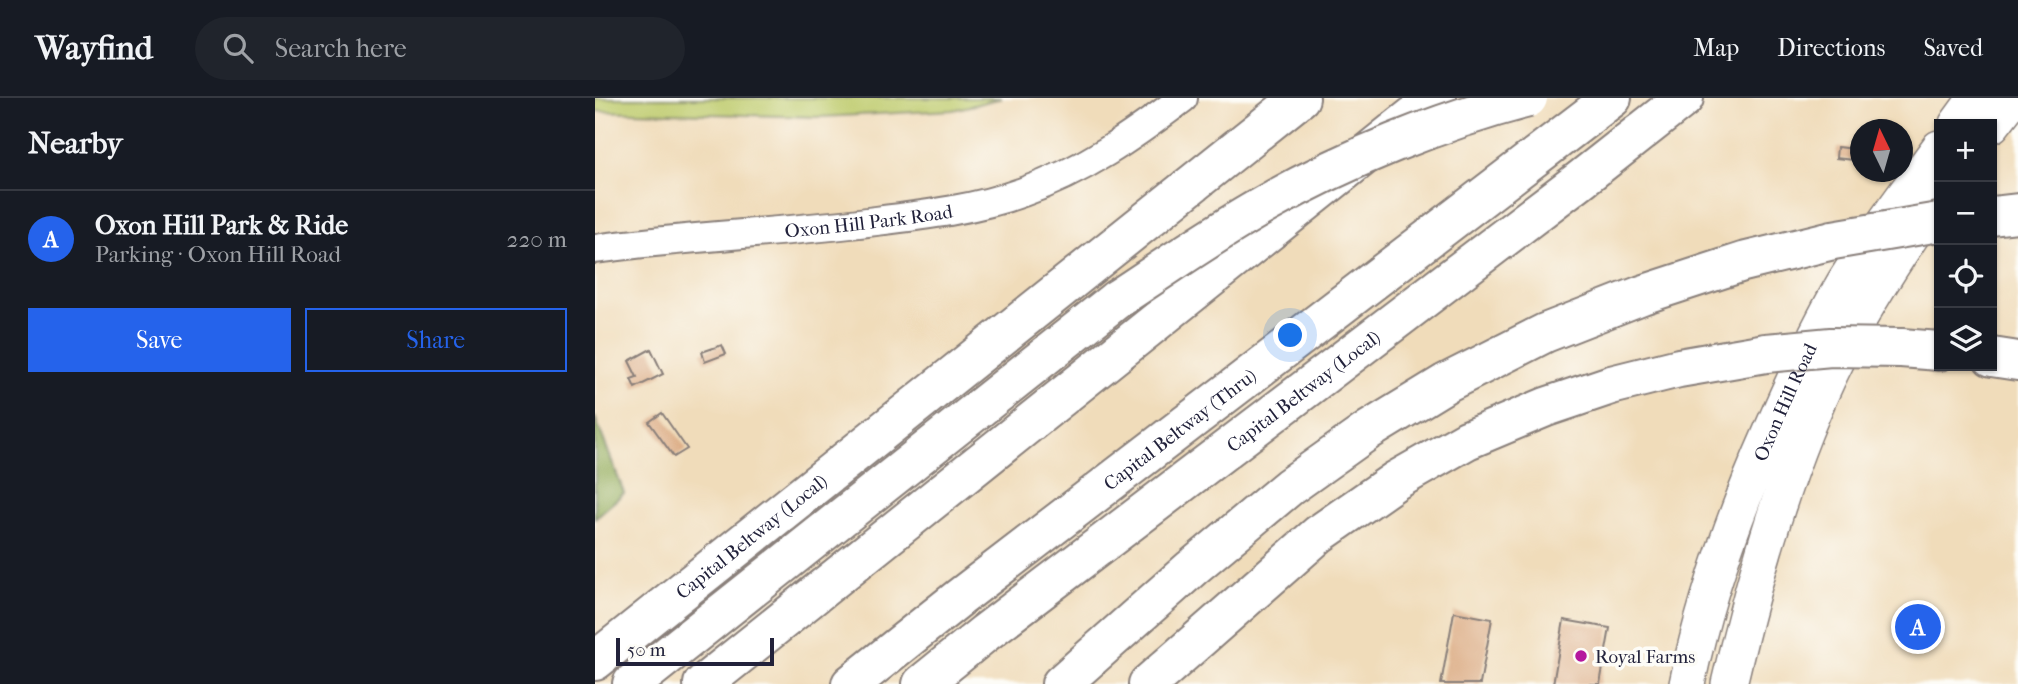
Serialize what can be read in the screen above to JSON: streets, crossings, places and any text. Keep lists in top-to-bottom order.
{
  "streets": {
    "highway": ["Capital Beltway (Local)", "Capital Beltway (Thru)"],
    "main road": ["Oxon Hill Road"],
    "lane": ["Oxon Hill Park Road"]
  },
  "places": ["Royal Farms"],
  "scale_bar": "50 m",
  "north": "top",
  "page": {
    "header": "Wayfind",
    "search": "Search here",
    "nav": ["Map", "Directions", "Saved"],
    "heading": "Nearby",
    "map_buttons": ["+", "−"],
    "list": [
      {
        "mark": "A",
        "name": "Oxon Hill Park & Ride",
        "note": "Parking · Oxon Hill Road",
        "value": "220 m"
      }
    ],
    "buttons": ["Save", "Share"],
    "pins": "A",
    "scale": "50 m"
  }
}
